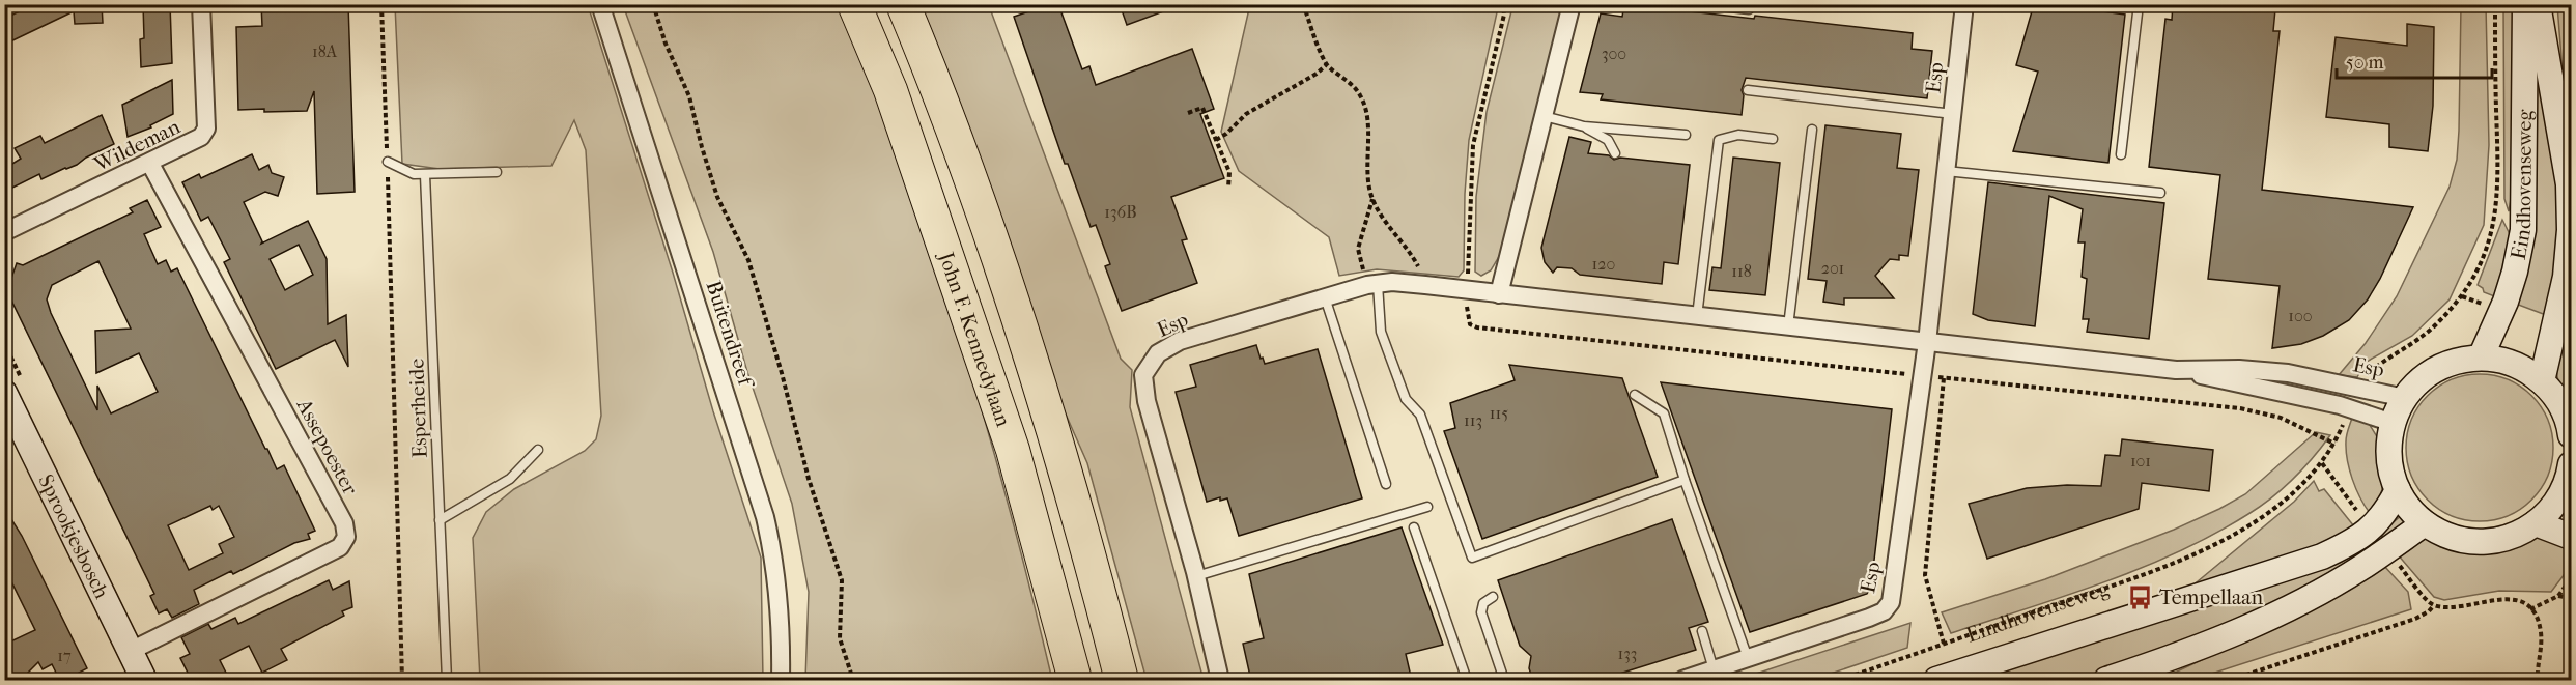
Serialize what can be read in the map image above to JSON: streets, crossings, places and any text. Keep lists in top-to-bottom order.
{
  "streets": {
    "highway": ["John F. Kennedylaan"],
    "main road": ["Eindhovenseweg", "Sprookjesbosch"],
    "street": [
      "Esp",
      "Wildeman",
      "Buitendreef",
      "Assepoester"
    ],
    "lane": ["Esperheide"]
  },
  "crossings": [
    ["Wildeman", "Assepoester"],
    ["Assepoester", "Sprookjesbosch"]
  ],
  "places": {
    "bus stop": ["Tempellaan"]
  },
  "house_numbers": [
    "18A",
    "300",
    "136B",
    "120",
    "201",
    "118",
    "100",
    "115",
    "113",
    "101",
    "133",
    "17"
  ],
  "scale_bar": "50 m"
}
